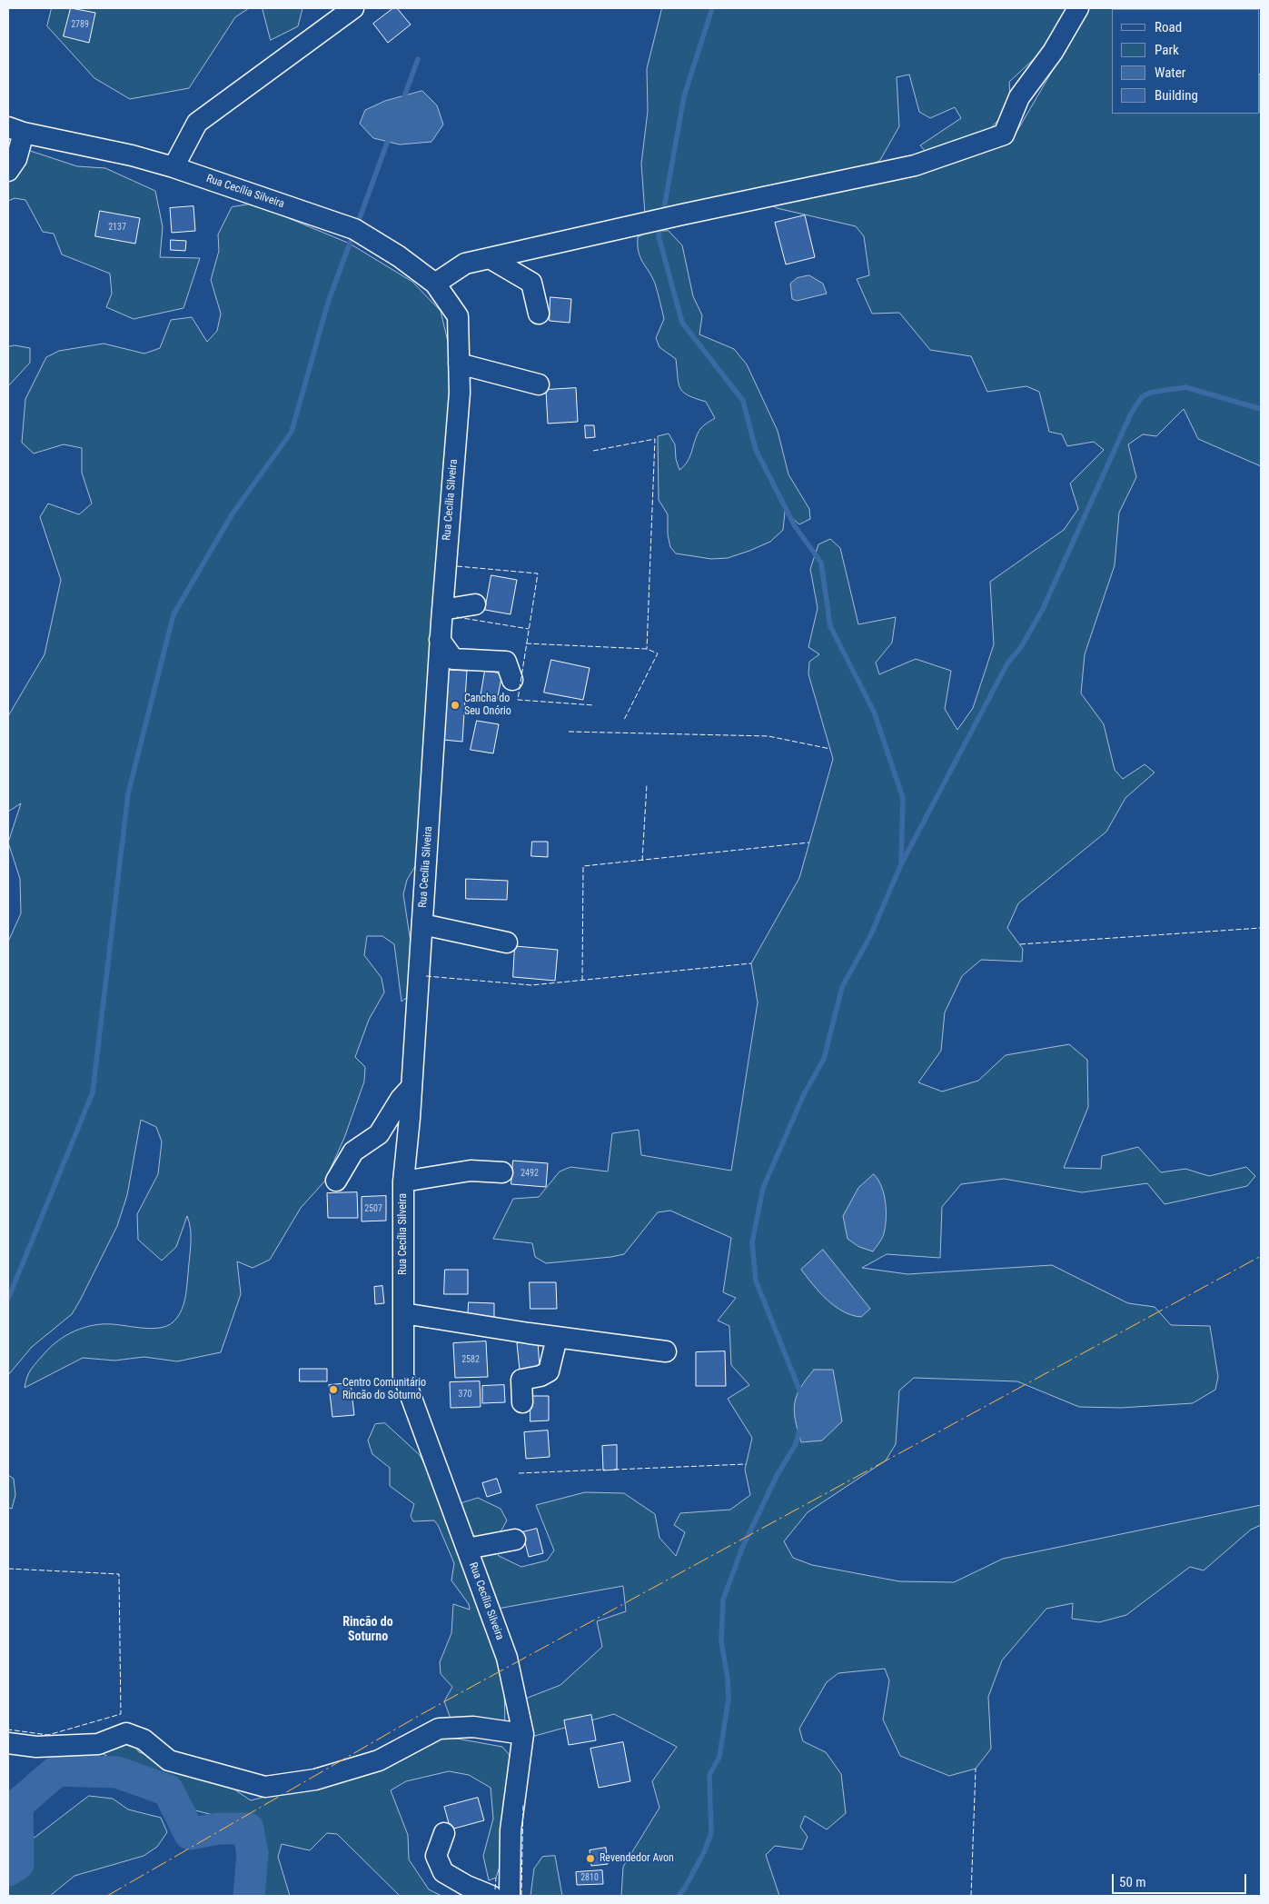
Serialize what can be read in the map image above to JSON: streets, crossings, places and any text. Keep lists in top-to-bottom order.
{
  "streets": {
    "street": ["Rua Cecília Silveira"]
  },
  "districts": ["Rincão do Soturno"],
  "places": ["Cancha do Seu Onório", "Centro Comunitário Rincão do Soturno", "Revendedor Avon"],
  "house_numbers": [
    "2789",
    "2137",
    "2492",
    "2507",
    "2582",
    "370",
    "2810"
  ],
  "legend": [
    "Road",
    "Park",
    "Water",
    "Building"
  ],
  "scale_bar": "50 m"
}
